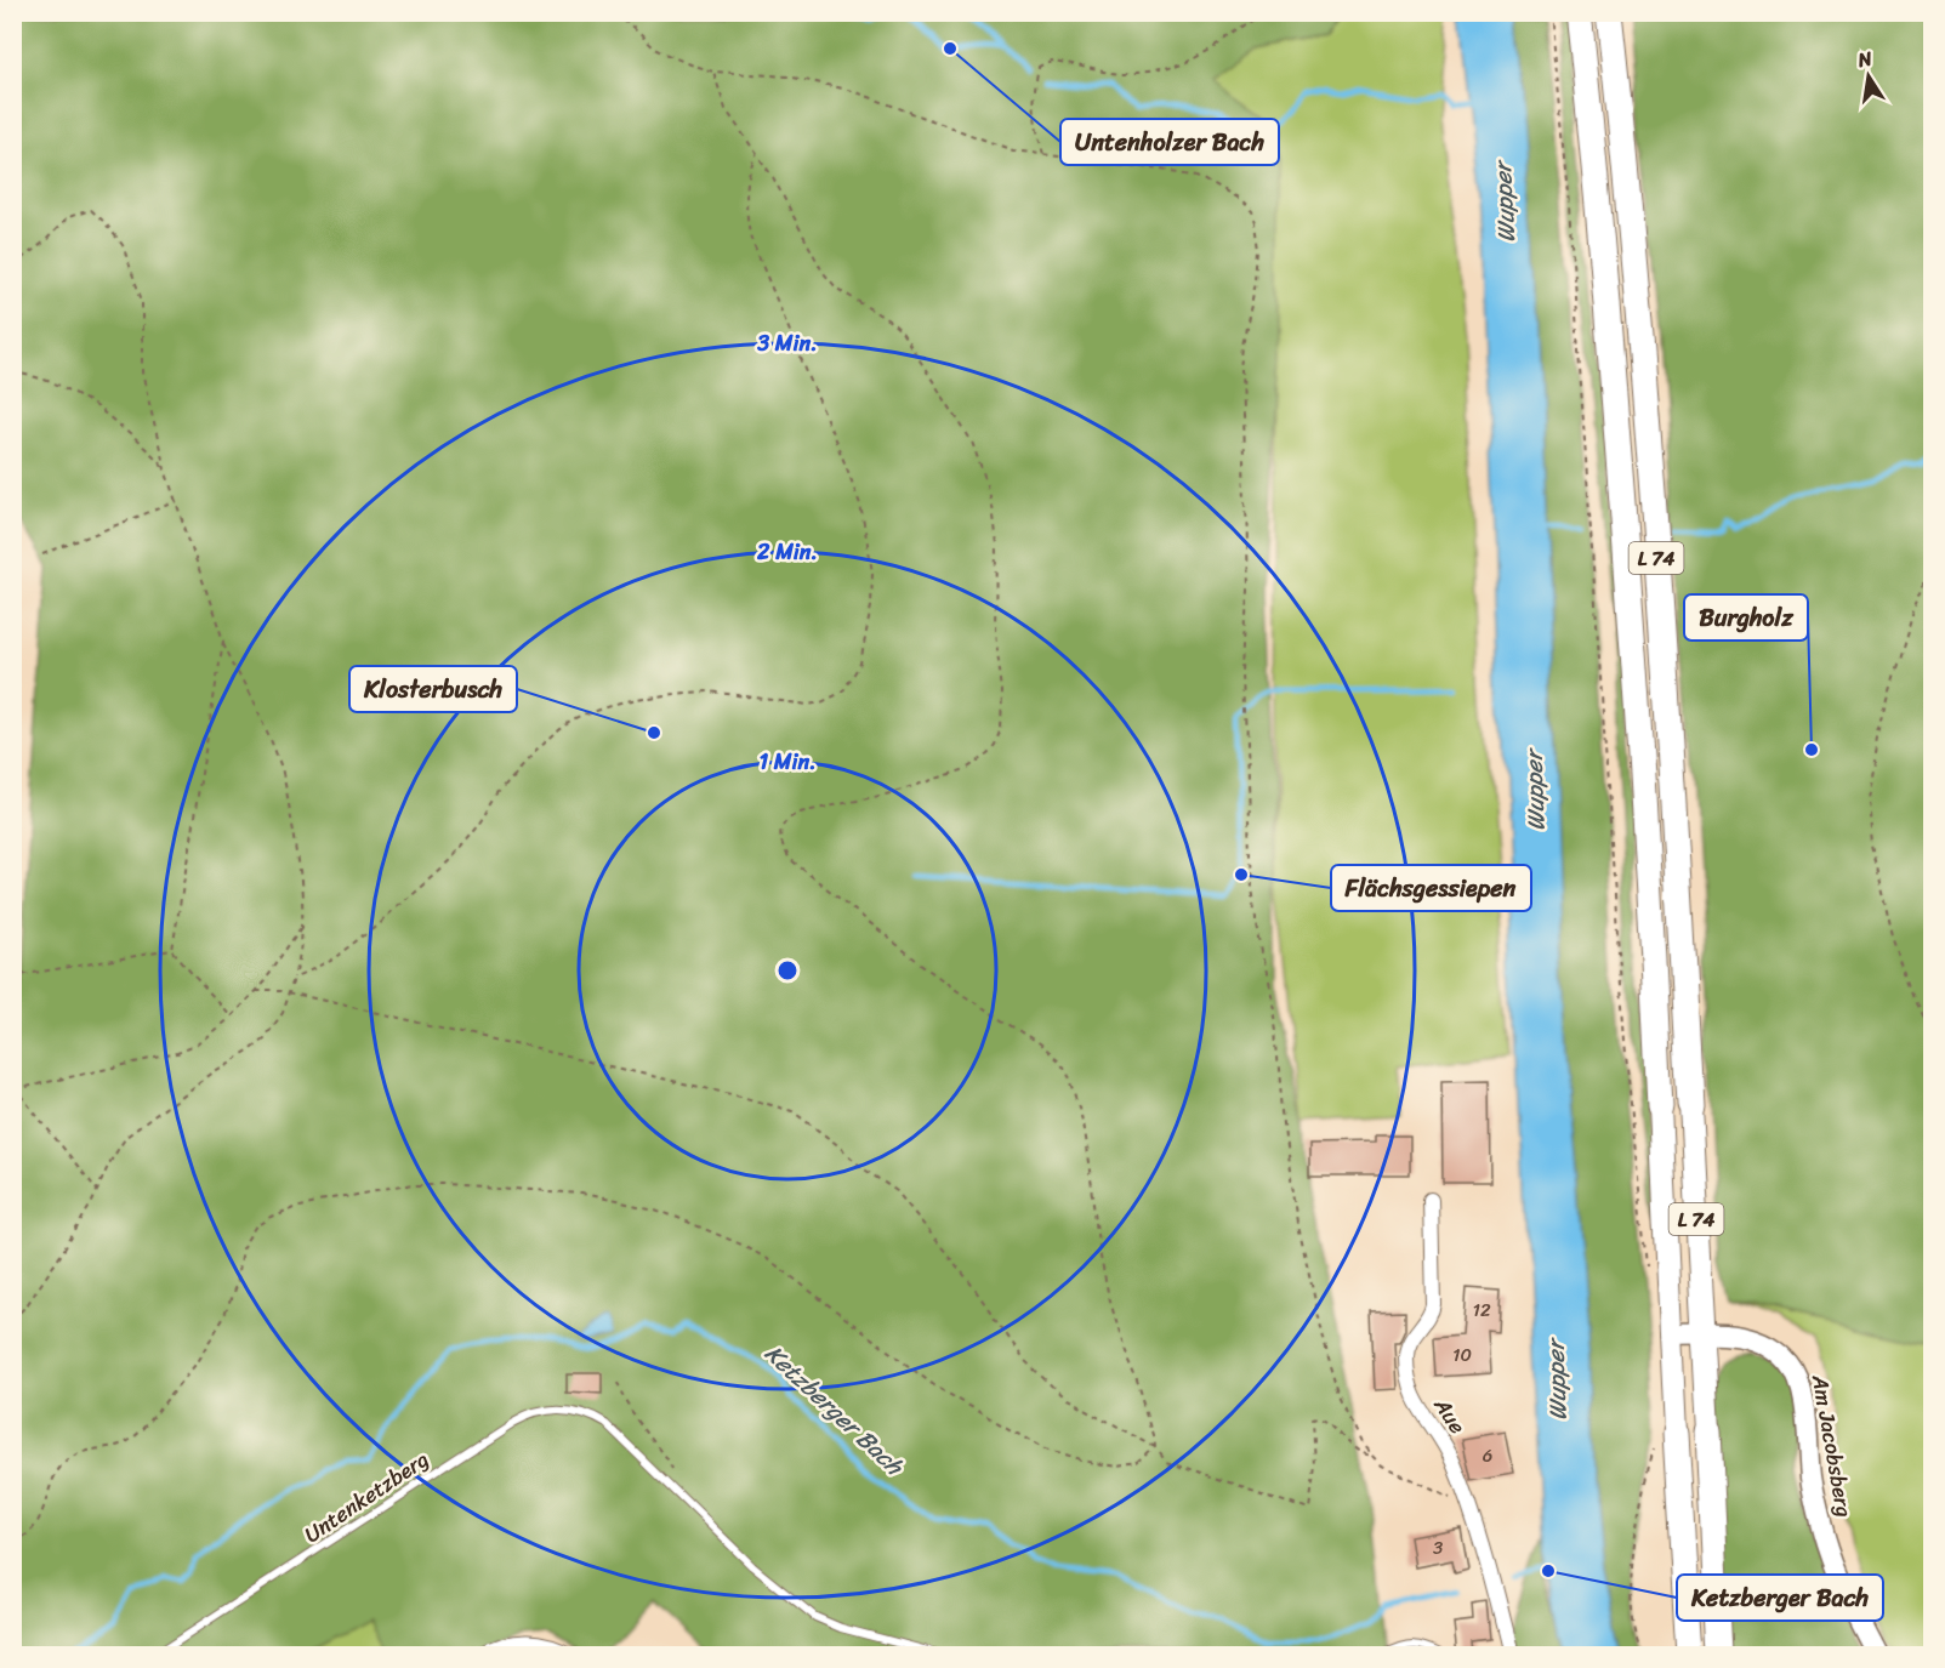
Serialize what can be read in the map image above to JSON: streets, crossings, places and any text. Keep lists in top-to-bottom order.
{
  "streets": {
    "highway": ["L 74"],
    "main road": ["Am Jacobsberg"],
    "street": ["Aue"],
    "lane": ["Untenketzberg"]
  },
  "crossings": [
    ["L 74", "Am Jacobsberg"]
  ],
  "water": ["Wupper", "Ketzberger Bach"],
  "places": [
    "Untenholzer Bach",
    "Klosterbusch",
    "Burgholz",
    "Flächsgessiepen",
    "Ketzberger Bach"
  ],
  "house_numbers": [
    "12",
    "10",
    "6",
    "3"
  ],
  "north": "top",
  "rings": ["3 Min.", "2 Min.", "1 Min."]
}
